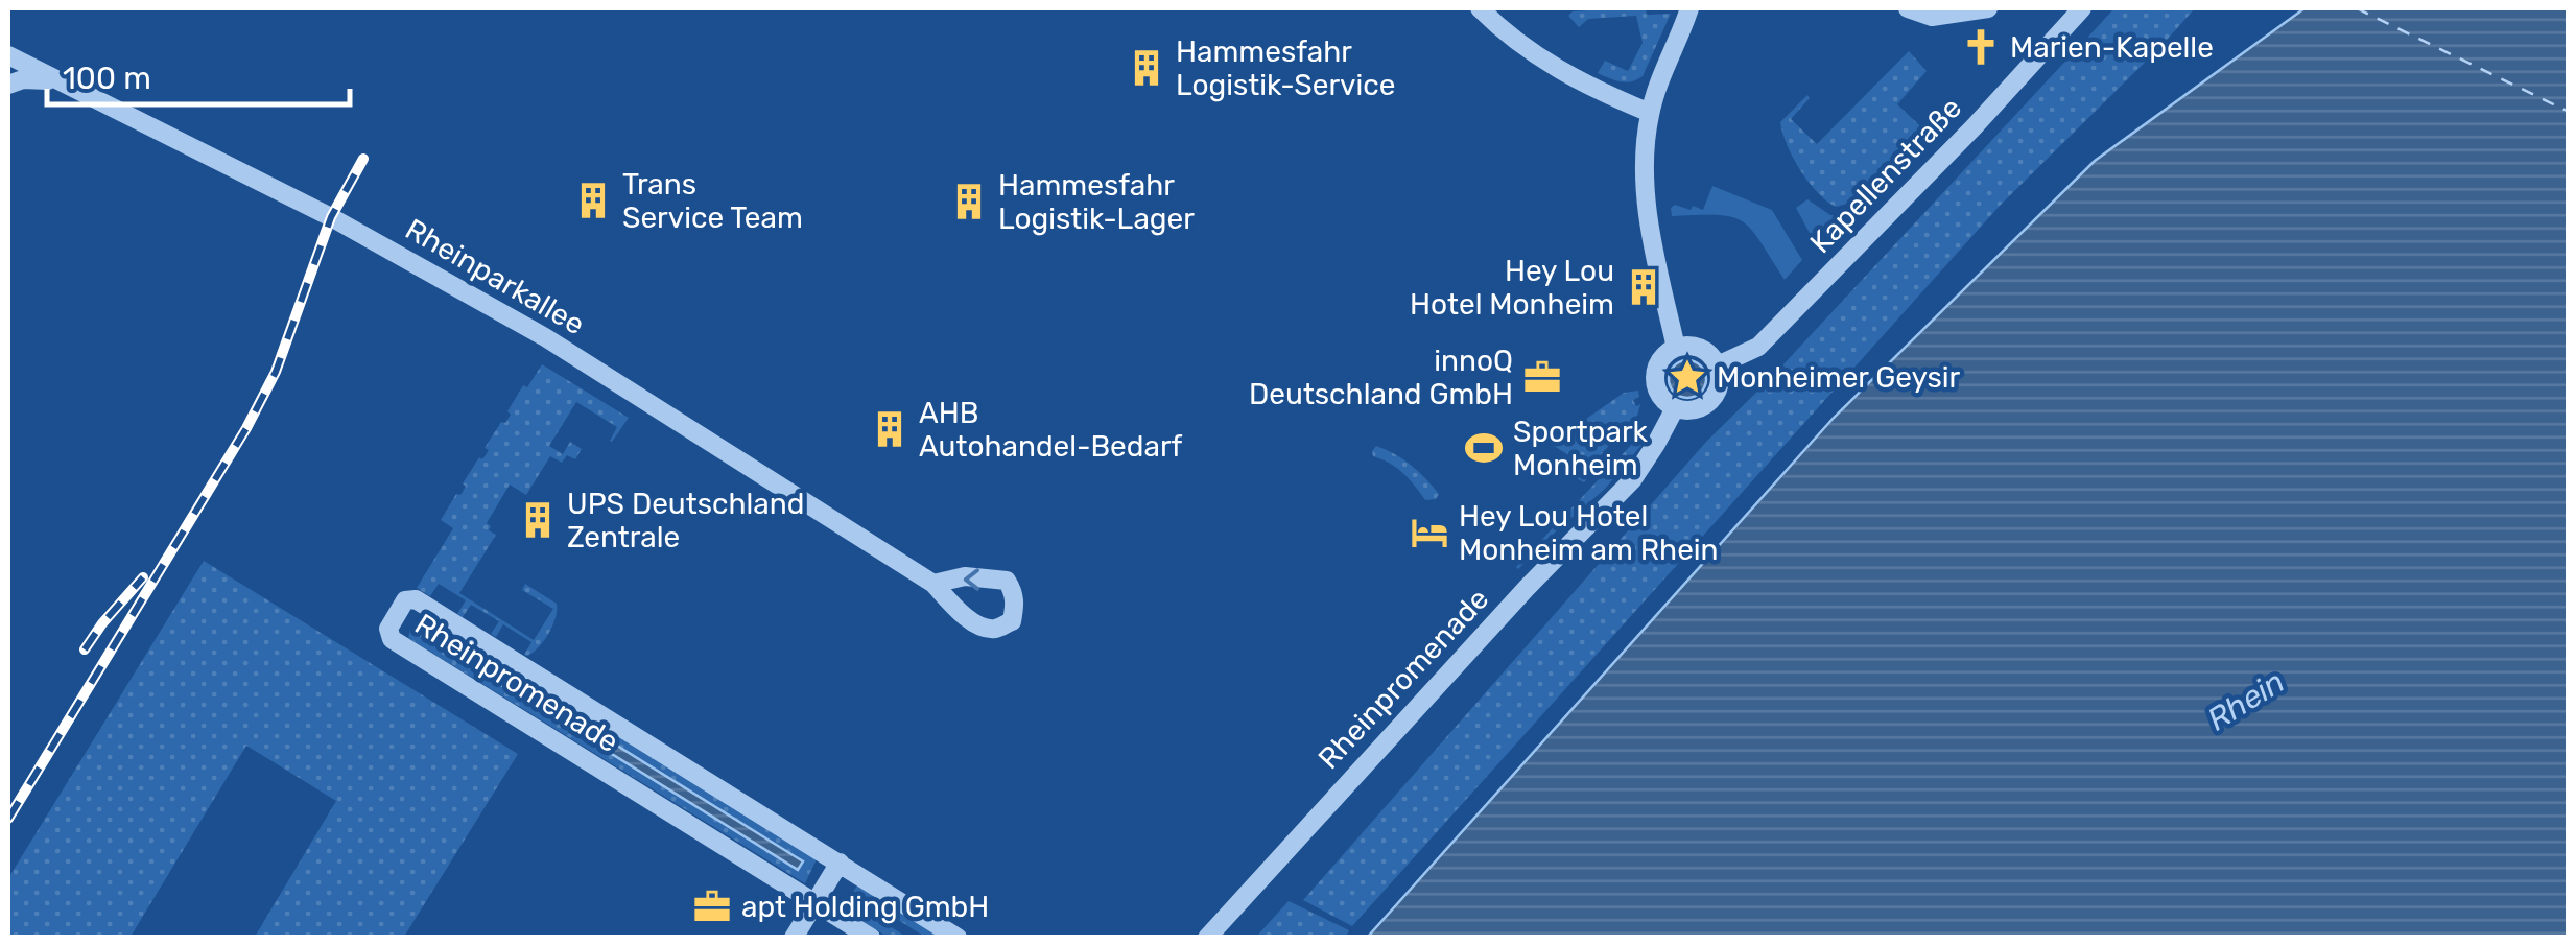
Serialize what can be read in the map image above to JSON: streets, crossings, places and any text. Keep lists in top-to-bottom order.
{
  "streets": {
    "street": ["Kapellenstraße", "Rheinparkallee", "Rheinpromenade"]
  },
  "crossings": [
    ["Kapellenstraße", "Rheinpromenade"]
  ],
  "water": ["Rhein"],
  "places": {
    "church": ["Marien-Kapelle"],
    "building": [
      "Hammesfahr Logistik-Service",
      "Trans Service Team",
      "Hammesfahr Logistik-Lager",
      "Hey Lou Hotel Monheim",
      "AHB Autohandel-Bedarf",
      "UPS Deutschland Zentrale"
    ],
    "office": ["innoQ Deutschland GmbH", "apt Holding GmbH"],
    "place": ["Monheimer Geysir"],
    "sports": ["Sportpark Monheim"],
    "hotel": ["Hey Lou Hotel Monheim am Rhein"]
  },
  "scale_bar": "100 m"
}
